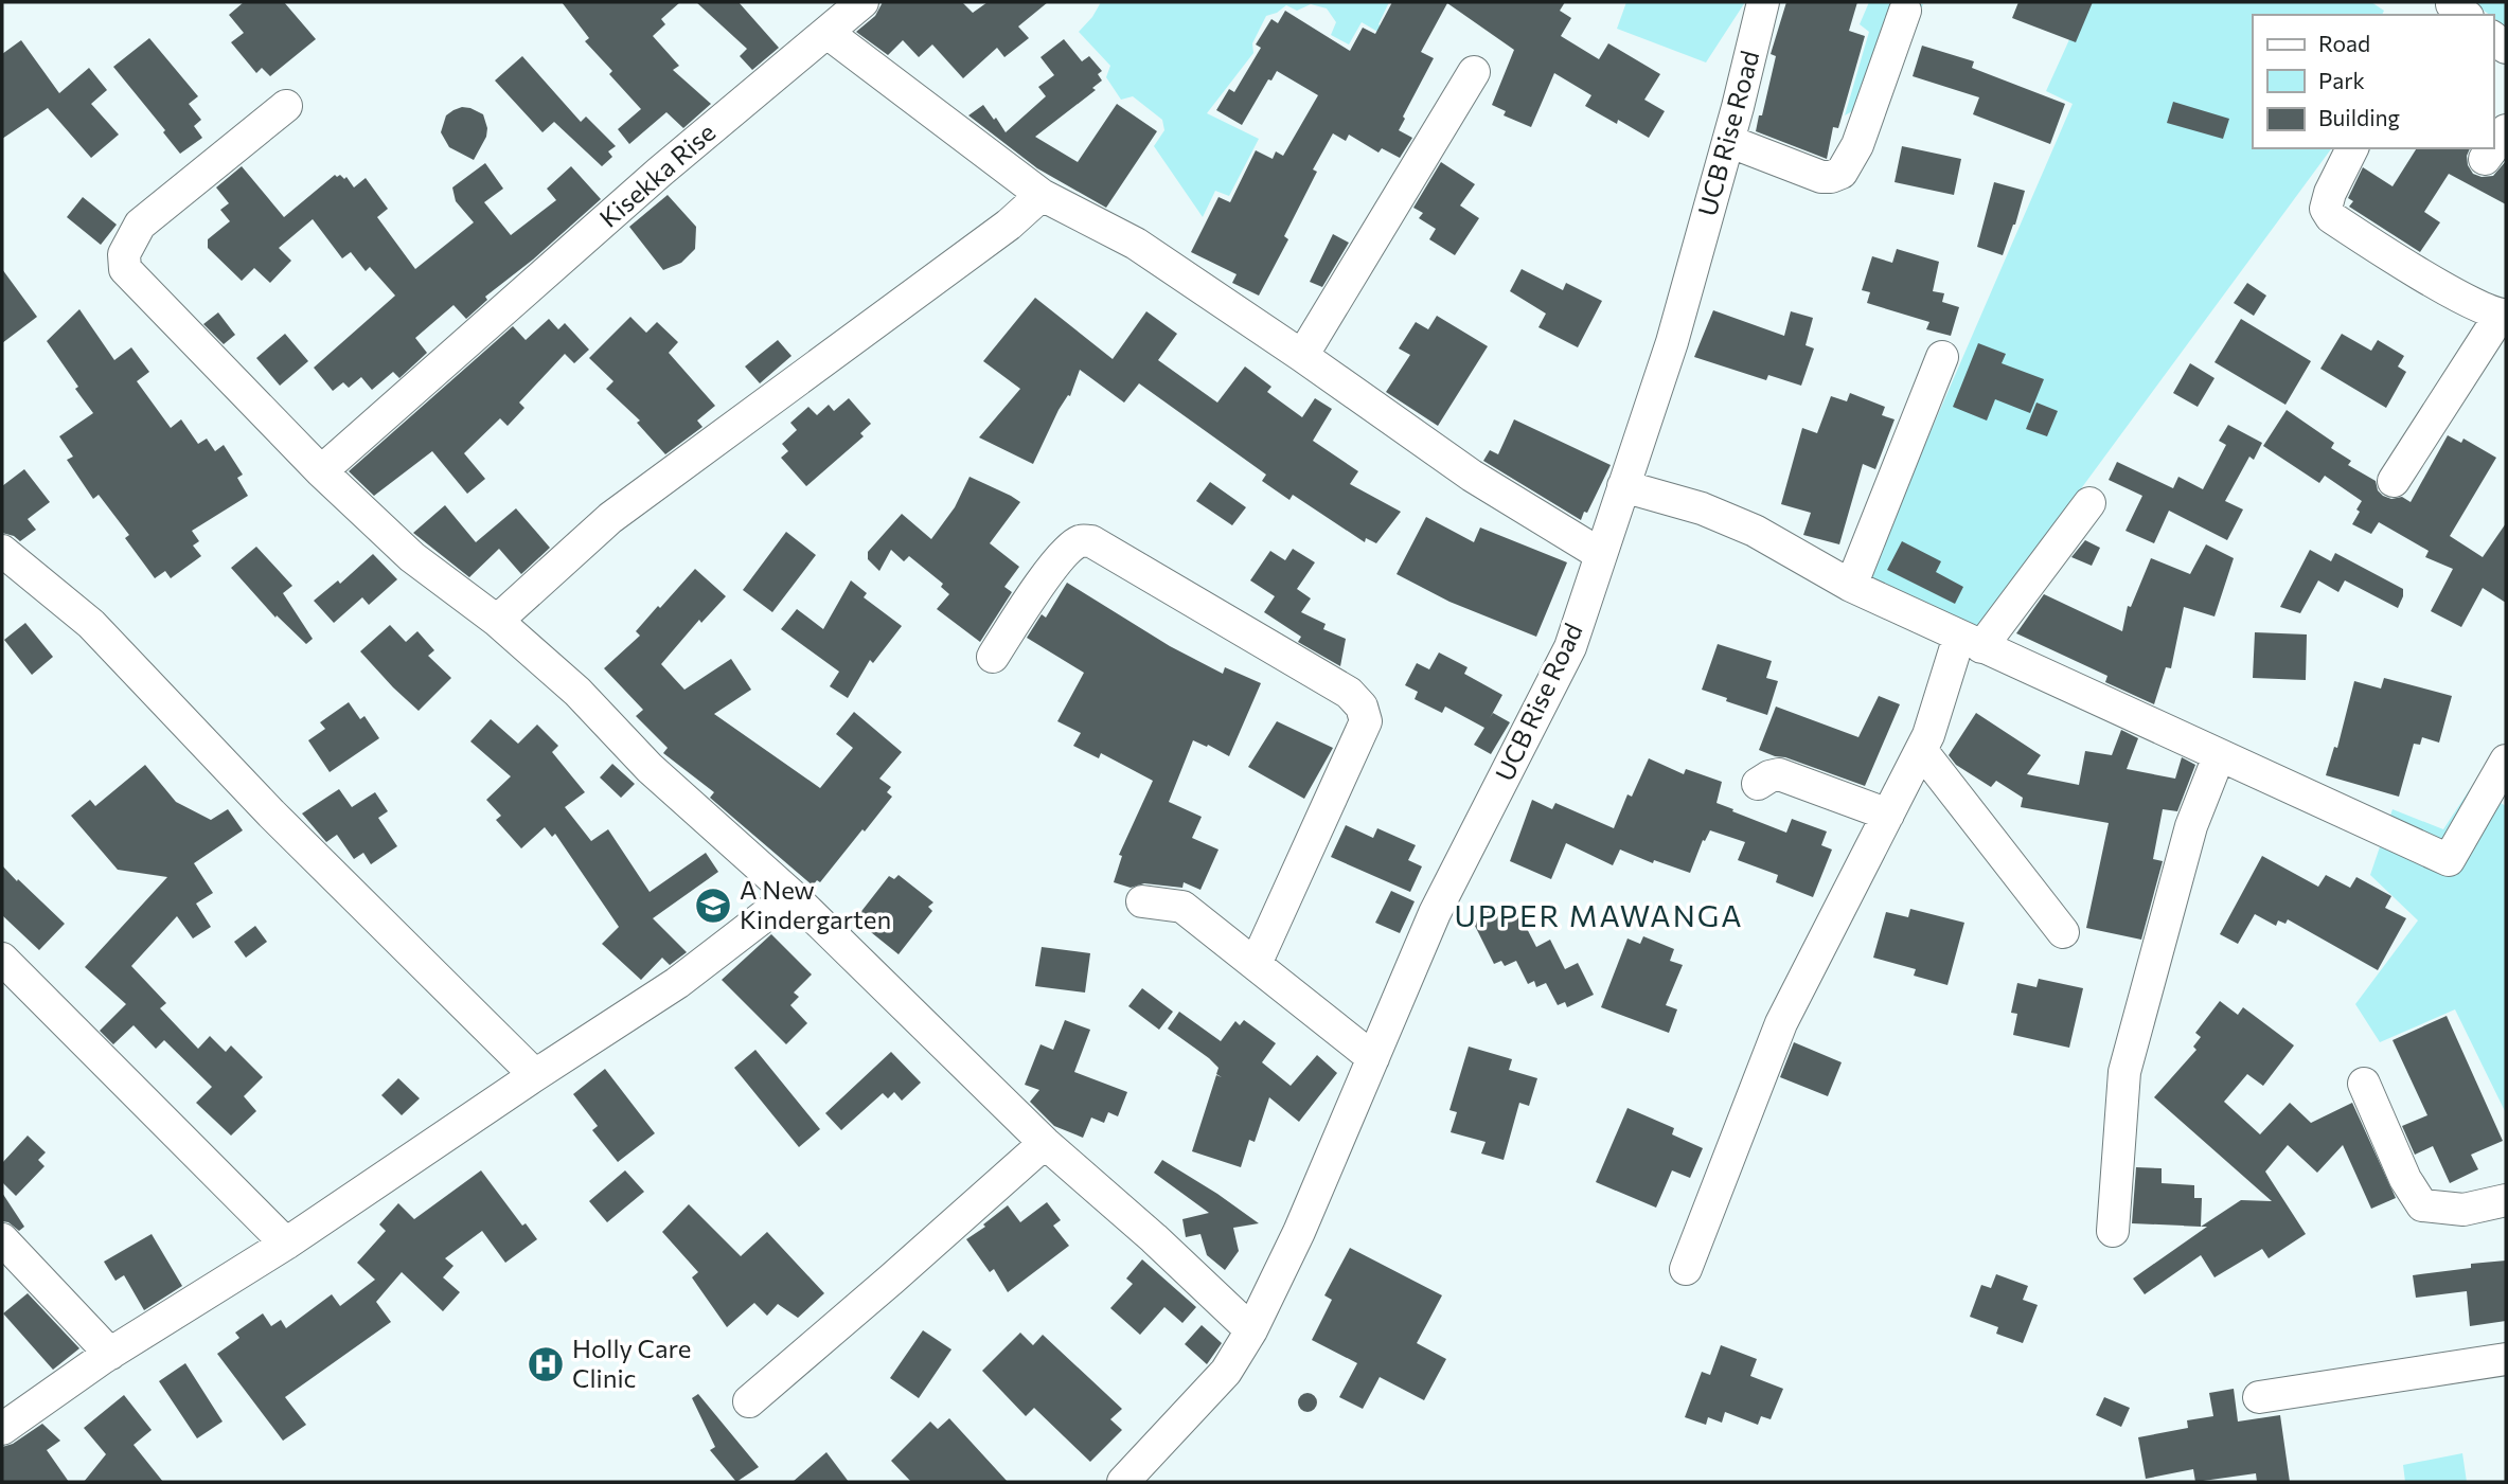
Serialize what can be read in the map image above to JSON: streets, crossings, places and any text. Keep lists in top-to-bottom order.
{
  "streets": {
    "street": ["UCB Rise Road", "Kisekka Rise"]
  },
  "districts": ["UPPER MAWANGA"],
  "places": {
    "school or university": ["A New Kindergarten"],
    "hospital": ["Holly Care Clinic"]
  },
  "legend": ["Road", "Park", "Building"]
}
